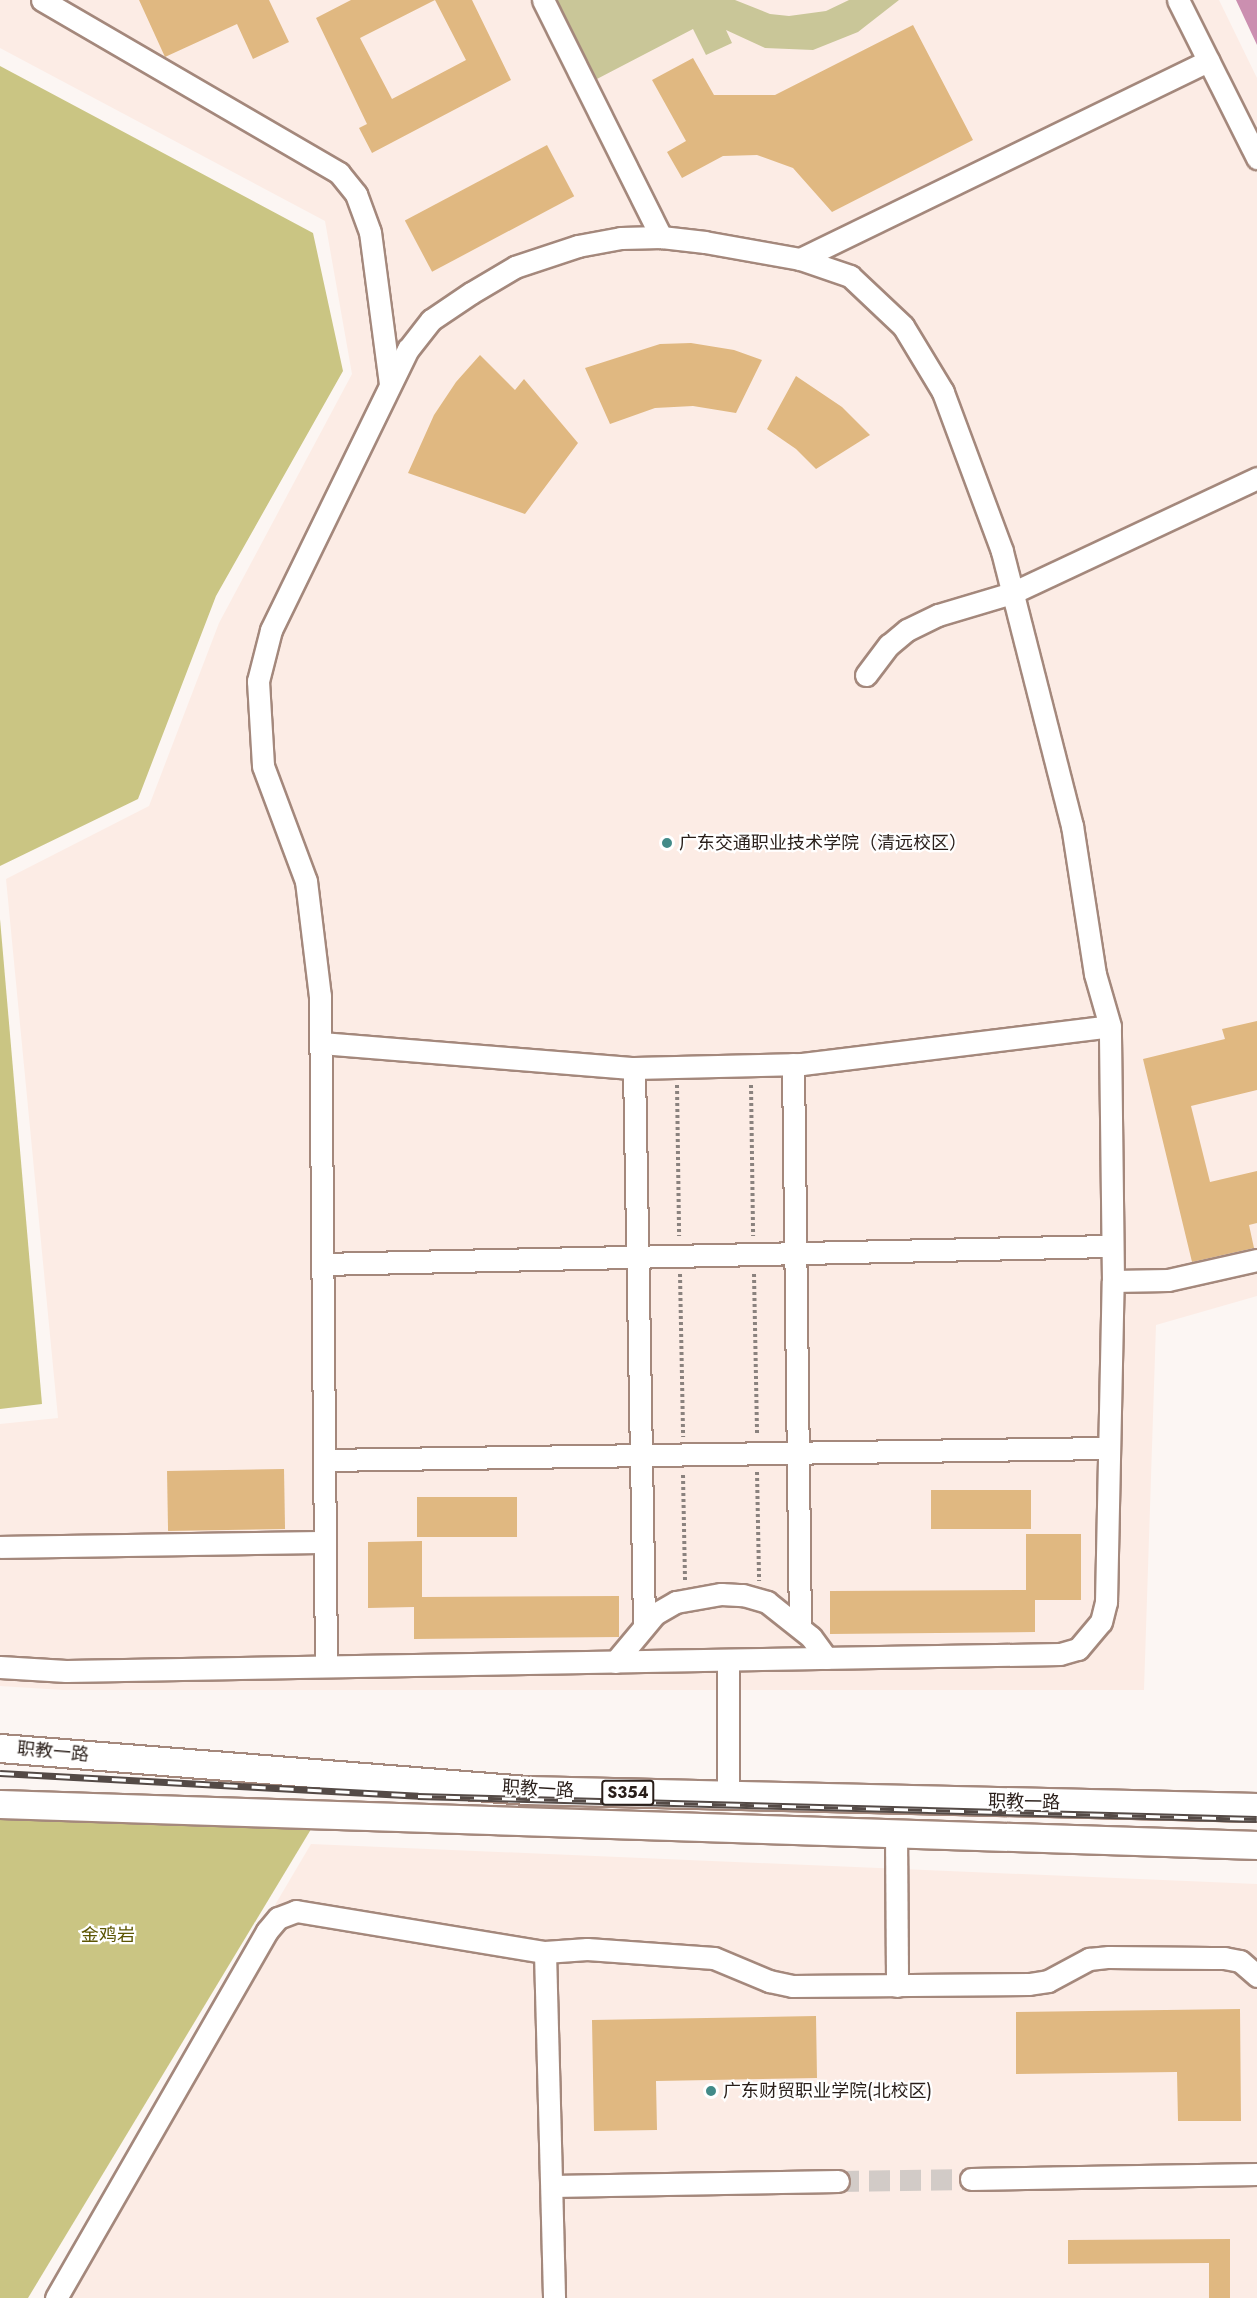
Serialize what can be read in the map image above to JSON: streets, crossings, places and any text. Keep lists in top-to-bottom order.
{
  "streets": {
    "main road": ["职教一路", "S354"]
  },
  "parks": ["金鸡岩"],
  "places": ["广东交通职业技术学院（清远校区）", "广东财贸职业学院(北校区)"]
}
